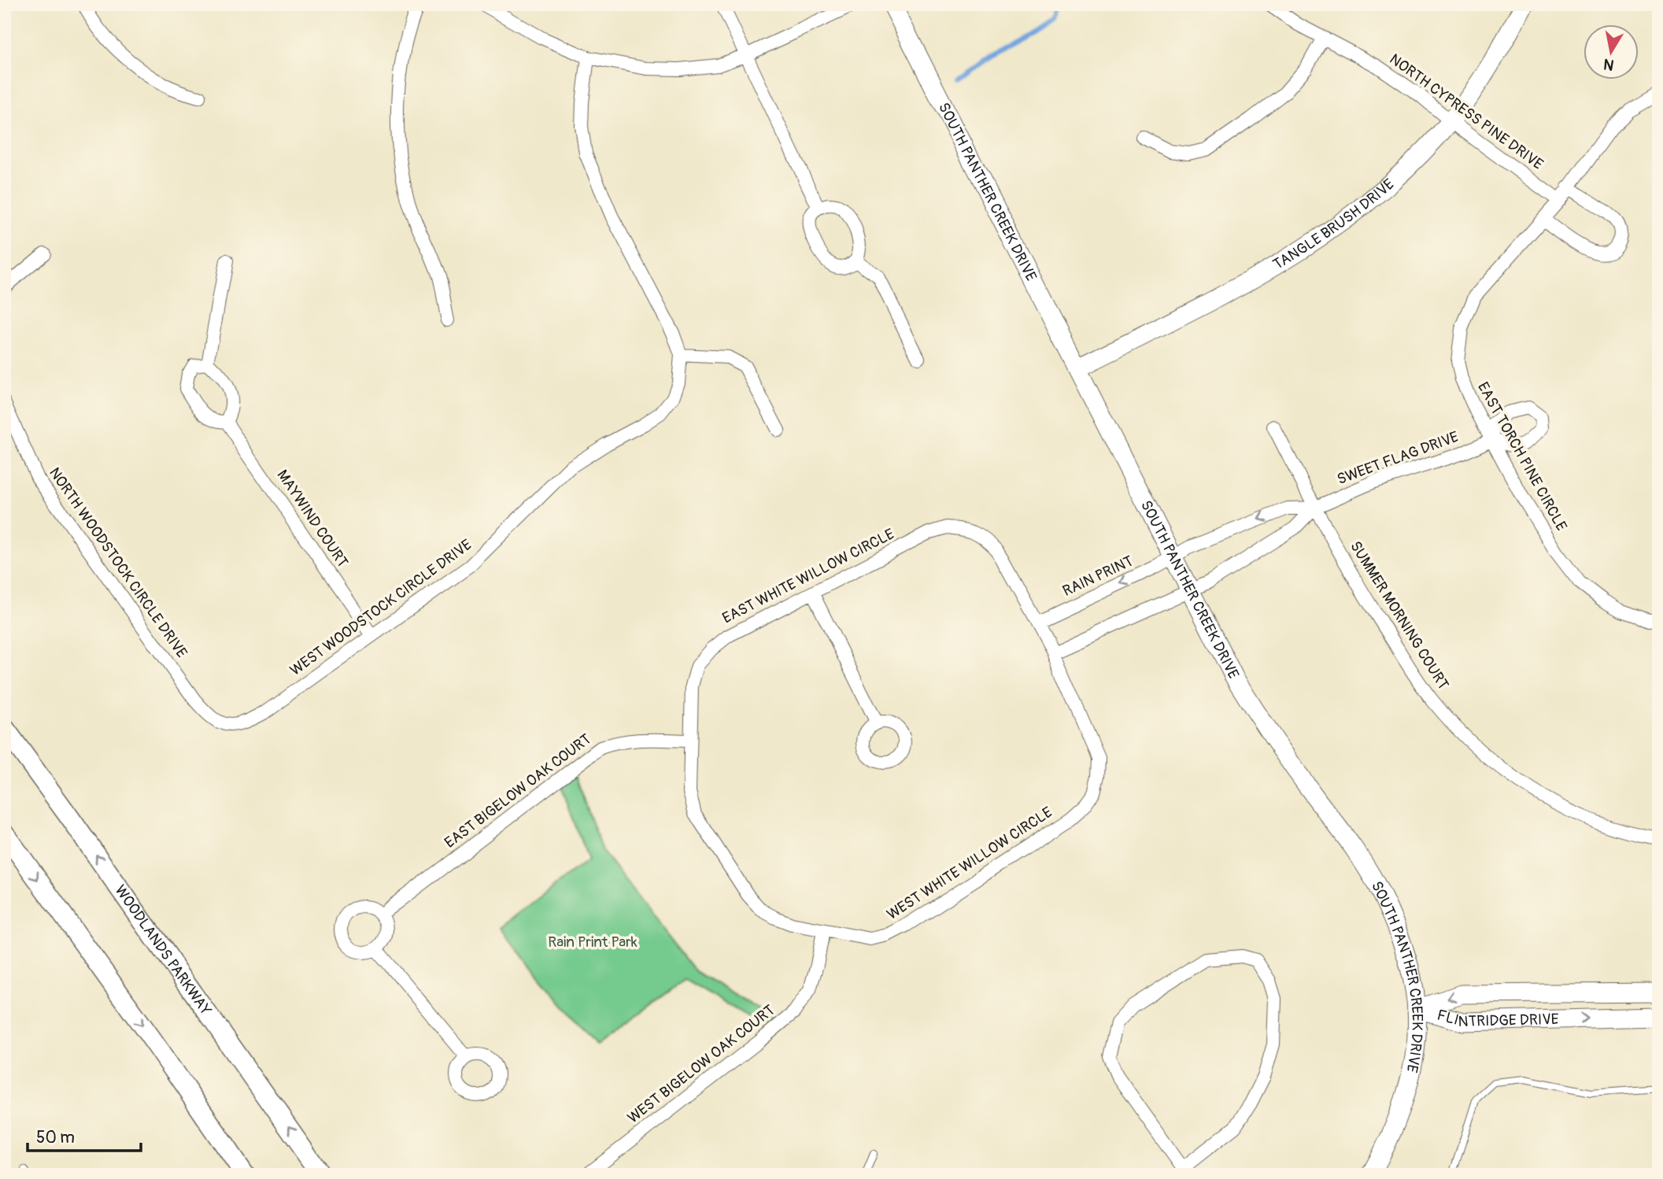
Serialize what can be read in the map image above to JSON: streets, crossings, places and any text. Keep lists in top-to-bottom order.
{
  "streets": {
    "main road": ["WOODLANDS PARKWAY"],
    "street": [
      "NORTH CYPRESS PINE DRIVE",
      "SOUTH PANTHER CREEK DRIVE",
      "TANGLE BRUSH DRIVE",
      "EAST TORCH PINE CIRCLE",
      "SWEET FLAG DRIVE",
      "MAYWIND COURT",
      "NORTH WOODSTOCK CIRCLE DRIVE",
      "EAST WHITE WILLOW CIRCLE",
      "RAIN PRINT",
      "WEST WOODSTOCK CIRCLE DRIVE",
      "SUMMER MORNING COURT",
      "EAST BIGELOW OAK COURT",
      "WEST WHITE WILLOW CIRCLE",
      "FLINTRIDGE DRIVE",
      "WEST BIGELOW OAK COURT"
    ]
  },
  "crossings": [
    ["NORTH CYPRESS PINE DRIVE", "TANGLE BRUSH DRIVE"],
    ["NORTH CYPRESS PINE DRIVE", "EAST TORCH PINE CIRCLE"],
    ["SOUTH PANTHER CREEK DRIVE", "TANGLE BRUSH DRIVE"],
    ["SOUTH PANTHER CREEK DRIVE", "SWEET FLAG DRIVE"],
    ["SOUTH PANTHER CREEK DRIVE", "RAIN PRINT"],
    ["SOUTH PANTHER CREEK DRIVE", "FLINTRIDGE DRIVE"],
    ["EAST TORCH PINE CIRCLE", "SWEET FLAG DRIVE"],
    ["SWEET FLAG DRIVE", "RAIN PRINT"],
    ["SWEET FLAG DRIVE", "SUMMER MORNING COURT"],
    ["MAYWIND COURT", "WEST WOODSTOCK CIRCLE DRIVE"],
    ["NORTH WOODSTOCK CIRCLE DRIVE", "WEST WOODSTOCK CIRCLE DRIVE"],
    ["EAST WHITE WILLOW CIRCLE", "RAIN PRINT"],
    ["EAST WHITE WILLOW CIRCLE", "EAST BIGELOW OAK COURT"],
    ["EAST WHITE WILLOW CIRCLE", "WEST WHITE WILLOW CIRCLE"],
    ["WEST WHITE WILLOW CIRCLE", "WEST BIGELOW OAK COURT"]
  ],
  "parks": ["Rain Print Park"],
  "scale_bar": "50 m",
  "north": "bottom"
}
